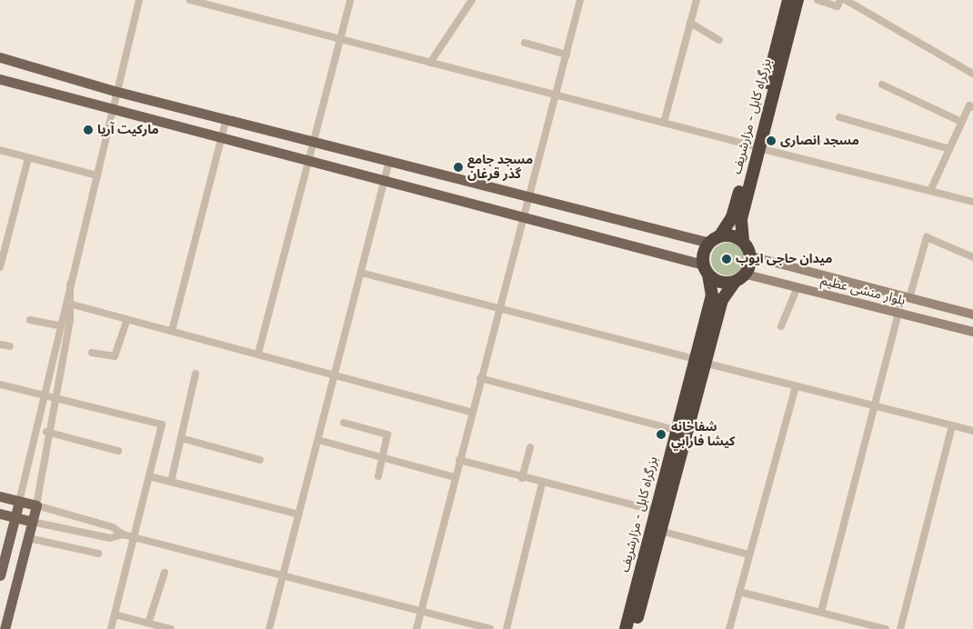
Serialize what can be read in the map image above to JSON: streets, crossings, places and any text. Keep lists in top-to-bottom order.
{
  "streets": {
    "highway": ["بزرگراه کابل - مزارشریف"],
    "main road": ["بلوار منشی عظیم"]
  },
  "crossings": [
    ["بزرگراه کابل - مزارشریف", "بلوار منشی عظیم"]
  ],
  "places": [
    "مارکیت آریا",
    "مسجد انصاری",
    "مسجد جامع گذر قرغان",
    "میدان حاجی ایوب",
    "شفاخانه كيشا فارابي"
  ]
}
